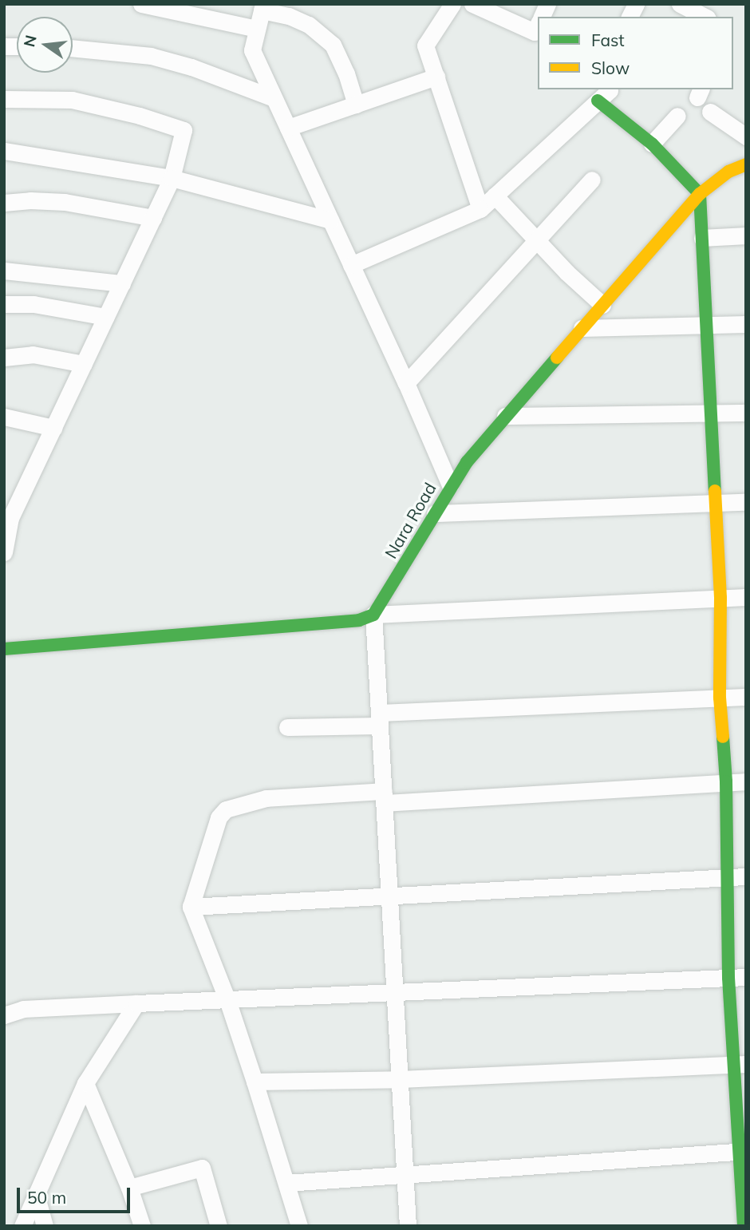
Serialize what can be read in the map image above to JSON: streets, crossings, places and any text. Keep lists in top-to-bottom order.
{
  "streets": {
    "street": ["Nara Road"]
  },
  "legend": ["Fast", "Slow"],
  "scale_bar": "50 m",
  "north": "left"
}
